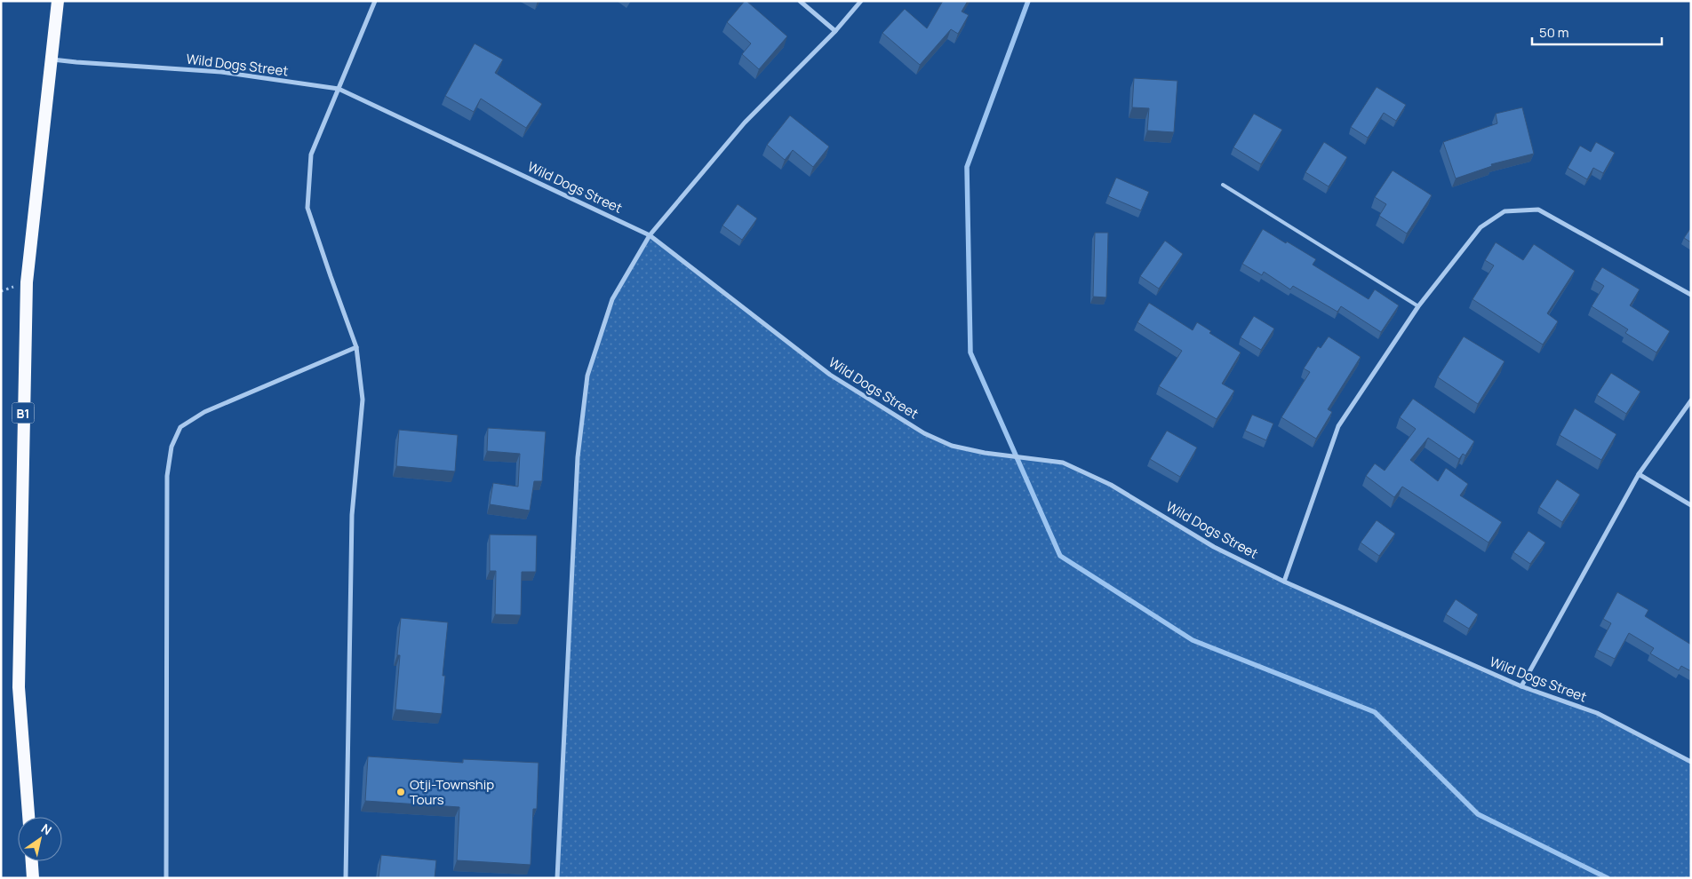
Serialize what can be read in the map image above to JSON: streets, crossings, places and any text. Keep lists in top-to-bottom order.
{
  "streets": {
    "highway": ["B1"],
    "street": ["Wild Dogs Street"]
  },
  "crossings": [
    ["Wild Dogs Street", "B1"]
  ],
  "places": ["Otji-Township Tours"],
  "scale_bar": "50 m",
  "north": "top right"
}
